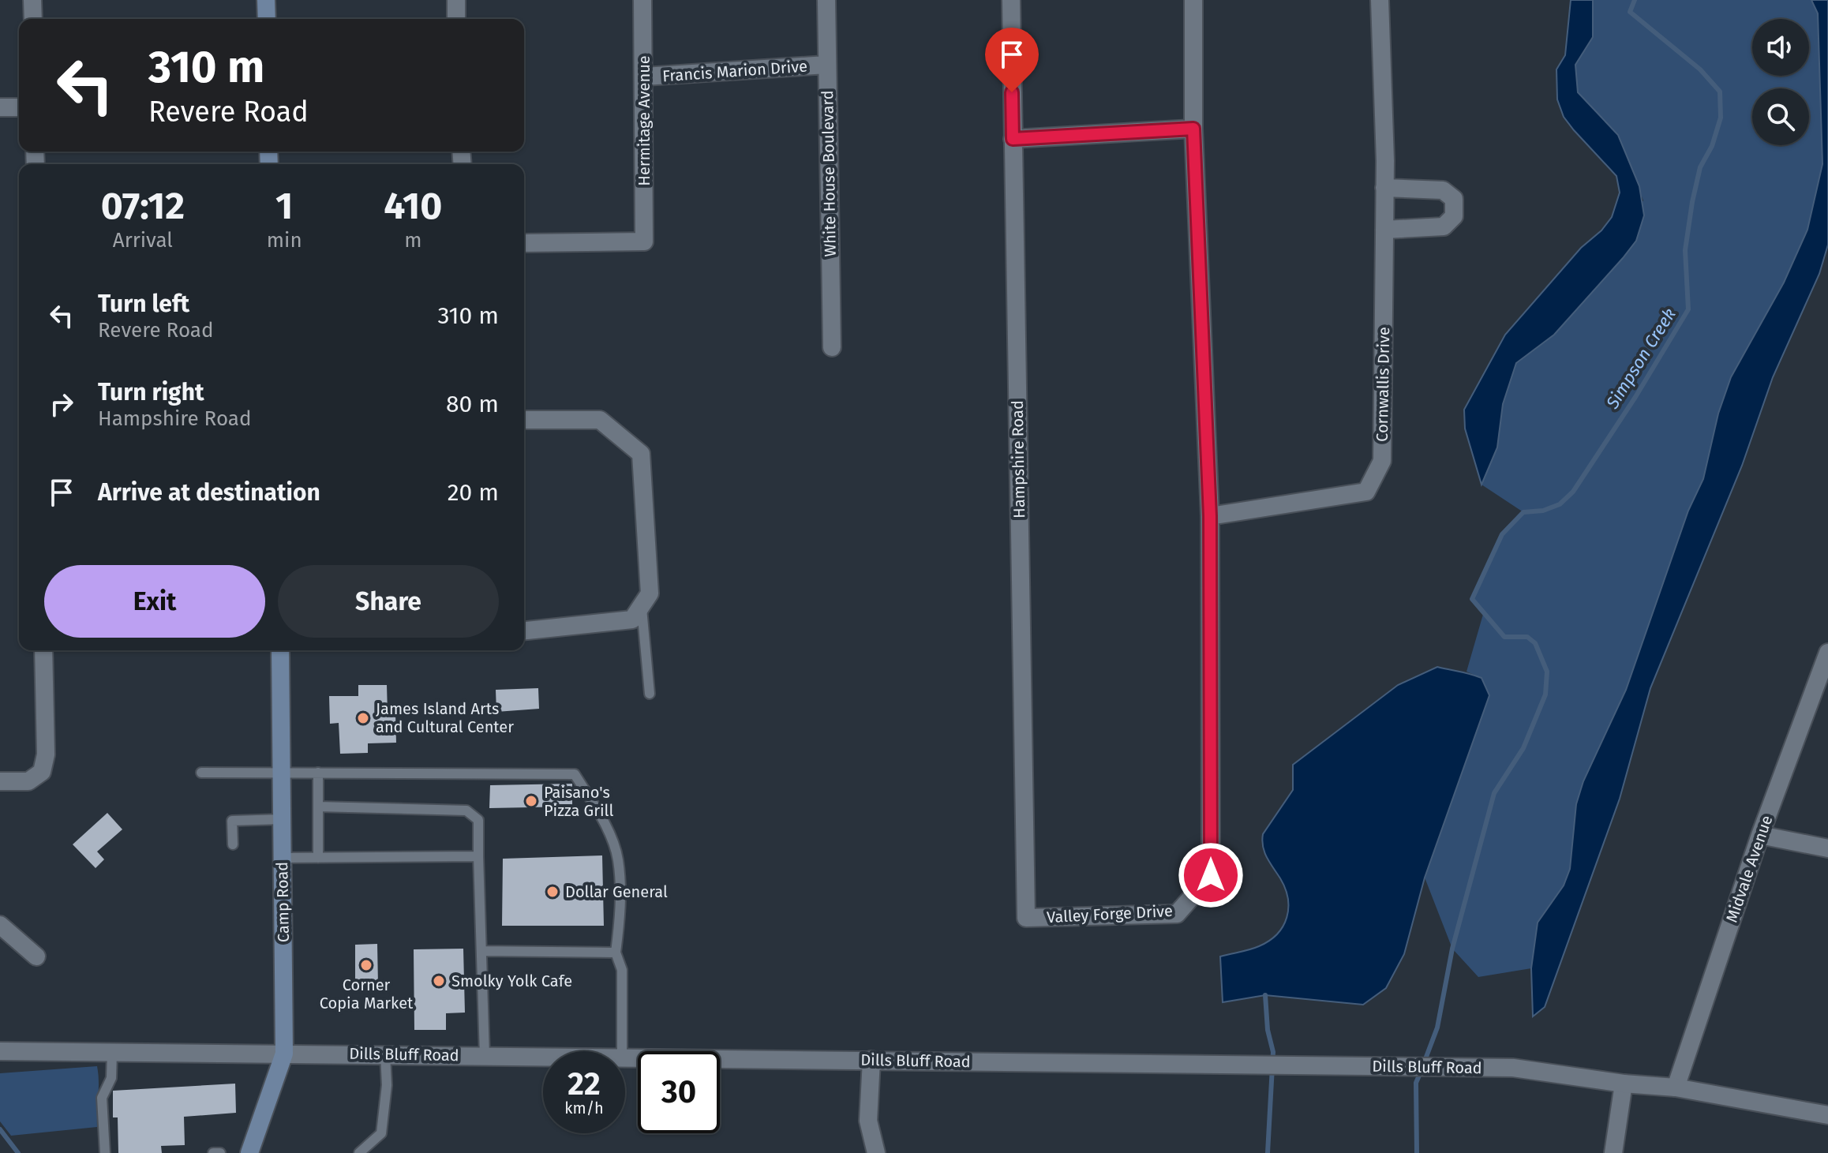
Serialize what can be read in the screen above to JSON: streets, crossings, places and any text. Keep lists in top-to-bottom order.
{
  "streets": {
    "main road": ["Camp Road"],
    "street": [
      "Francis Marion Drive",
      "Hermitage Avenue",
      "White House Boulevard",
      "Cornwallis Drive",
      "Hampshire Road",
      "Midvale Avenue",
      "Valley Forge Drive",
      "Dills Bluff Road"
    ]
  },
  "crossings": [
    ["Francis Marion Drive", "Hermitage Avenue"],
    ["Francis Marion Drive", "White House Boulevard"],
    ["Cornwallis Drive", "Valley Forge Drive"],
    ["Hampshire Road", "Valley Forge Drive"],
    ["Midvale Avenue", "Dills Bluff Road"],
    ["Camp Road", "Dills Bluff Road"]
  ],
  "water": ["Simpson Creek"],
  "places": [
    "James Island Arts and Cultural Center",
    "Paisano's Pizza Grill",
    "Dollar General",
    "Corner Copia Market",
    "Smolky Yolk Cafe"
  ],
  "page": {
    "turn": ["310 m", "Revere Road"],
    "eta": [
      "07:12",
      "Arrival",
      "1",
      "min",
      "410",
      "m"
    ],
    "list": [
      {
        "name": "Turn left",
        "note": "Revere Road",
        "value": "310 m"
      },
      {
        "name": "Turn right",
        "note": "Hampshire Road",
        "value": "80 m"
      },
      {
        "name": "Arrive at destination",
        "value": "20 m"
      }
    ],
    "buttons": ["Exit", "Share"],
    "speed": "22 km/h",
    "limit": "30"
  }
}
